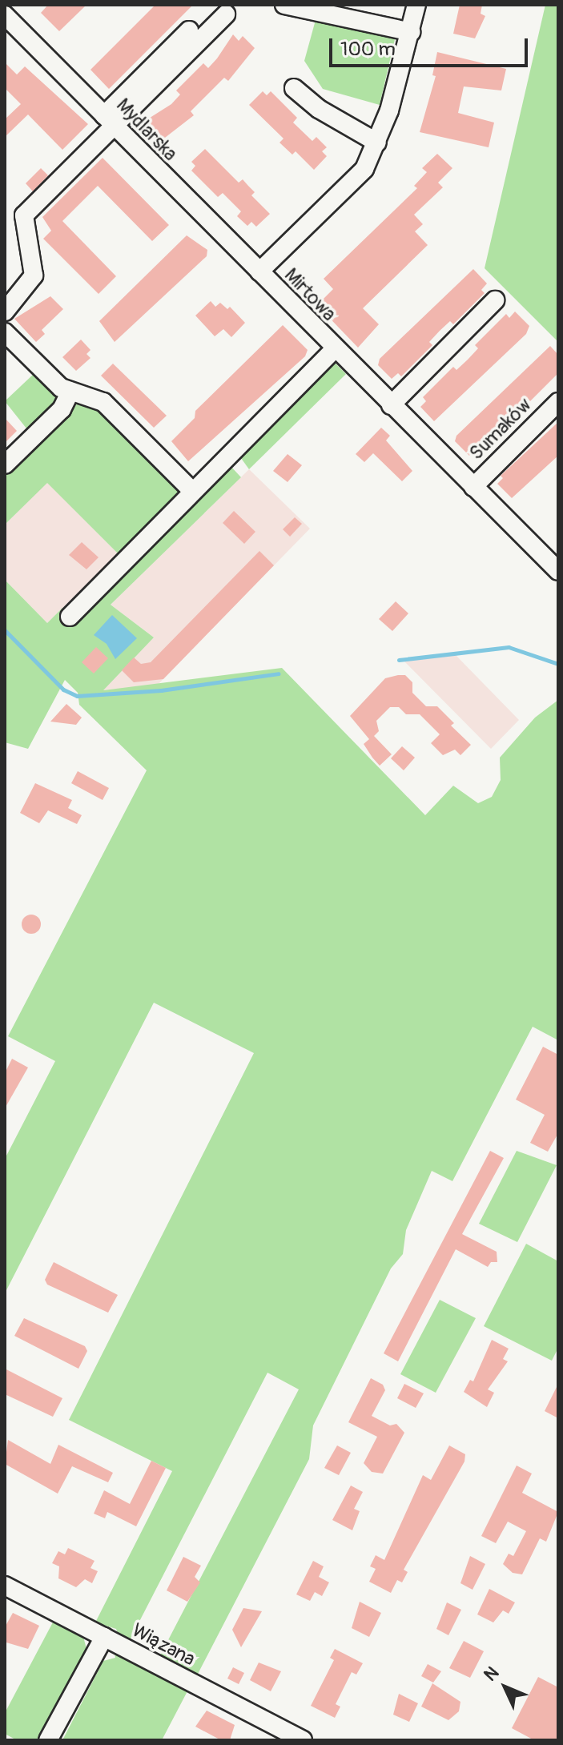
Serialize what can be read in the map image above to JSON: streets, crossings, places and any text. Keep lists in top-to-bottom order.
{
  "streets": {
    "street": [
      "Mydlarska",
      "Mirtowa",
      "Sumaków",
      "Wiązana"
    ]
  },
  "crossings": [
    ["Mydlarska", "Mirtowa"],
    ["Mirtowa", "Sumaków"]
  ],
  "scale_bar": "100 m",
  "north": "top left"
}
